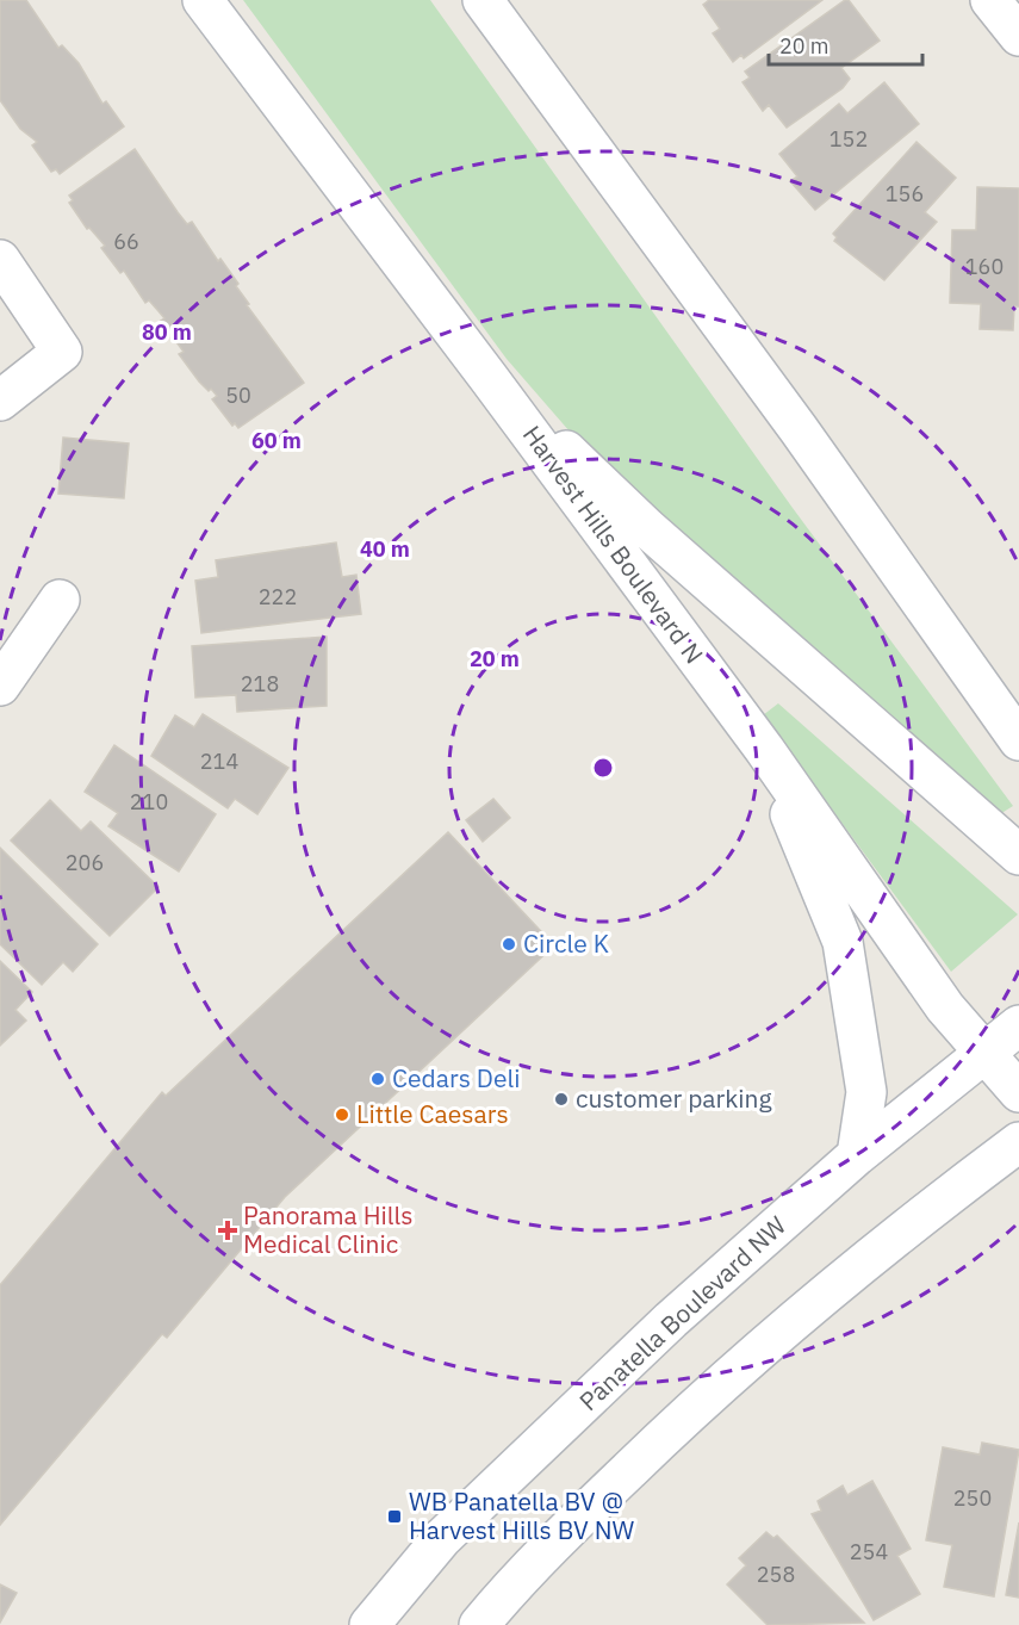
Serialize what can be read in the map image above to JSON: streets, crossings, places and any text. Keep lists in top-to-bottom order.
{
  "streets": {
    "main road": ["Harvest Hills Boulevard N", "Panatella Boulevard NW"]
  },
  "crossings": [
    ["Harvest Hills Boulevard N", "Panatella Boulevard NW"]
  ],
  "places": {
    "other": [
      "Circle K",
      "Cedars Deli",
      "customer parking",
      "Little Caesars"
    ],
    "health": ["Panorama Hills Medical Clinic"],
    "transit": ["WB Panatella BV @ Harvest Hills BV NW"]
  },
  "house_numbers": [
    "152",
    "156",
    "66",
    "160",
    "50",
    "222",
    "218",
    "214",
    "210",
    "206",
    "250",
    "254",
    "258"
  ],
  "scale_bar": "20 m",
  "rings": [
    "80 m",
    "60 m",
    "40 m",
    "20 m"
  ]
}
